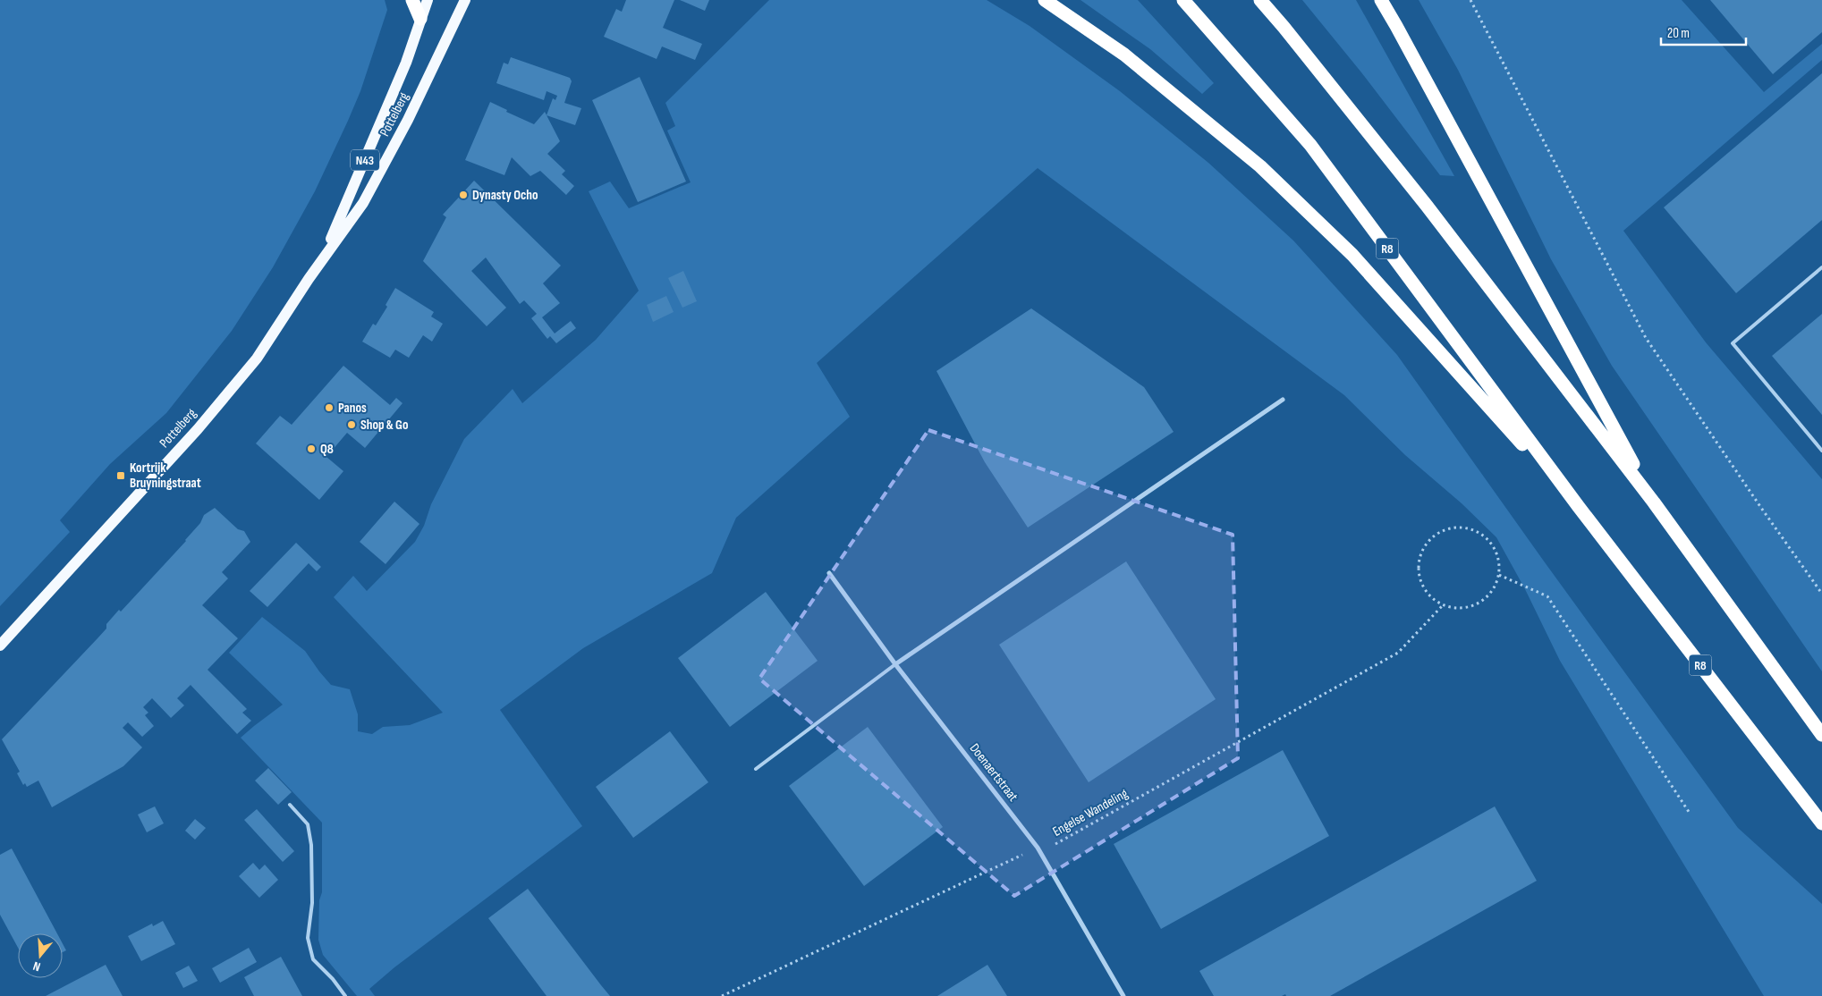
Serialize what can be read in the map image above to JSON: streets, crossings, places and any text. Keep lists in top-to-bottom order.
{
  "streets": {
    "highway": ["R8"],
    "main road": ["Pottelberg", "N43"],
    "street": ["Doenaertstraat"],
    "path": ["Engelse Wandeling"]
  },
  "crossings": [
    ["Doenaertstraat", "Engelse Wandeling"]
  ],
  "places": {
    "other": [
      "Dynasty Ocho",
      "Panos",
      "Shop & Go",
      "Q8"
    ],
    "transit": ["Kortrijk Bruyningstraat"]
  },
  "scale_bar": "20 m",
  "north": "bottom"
}
